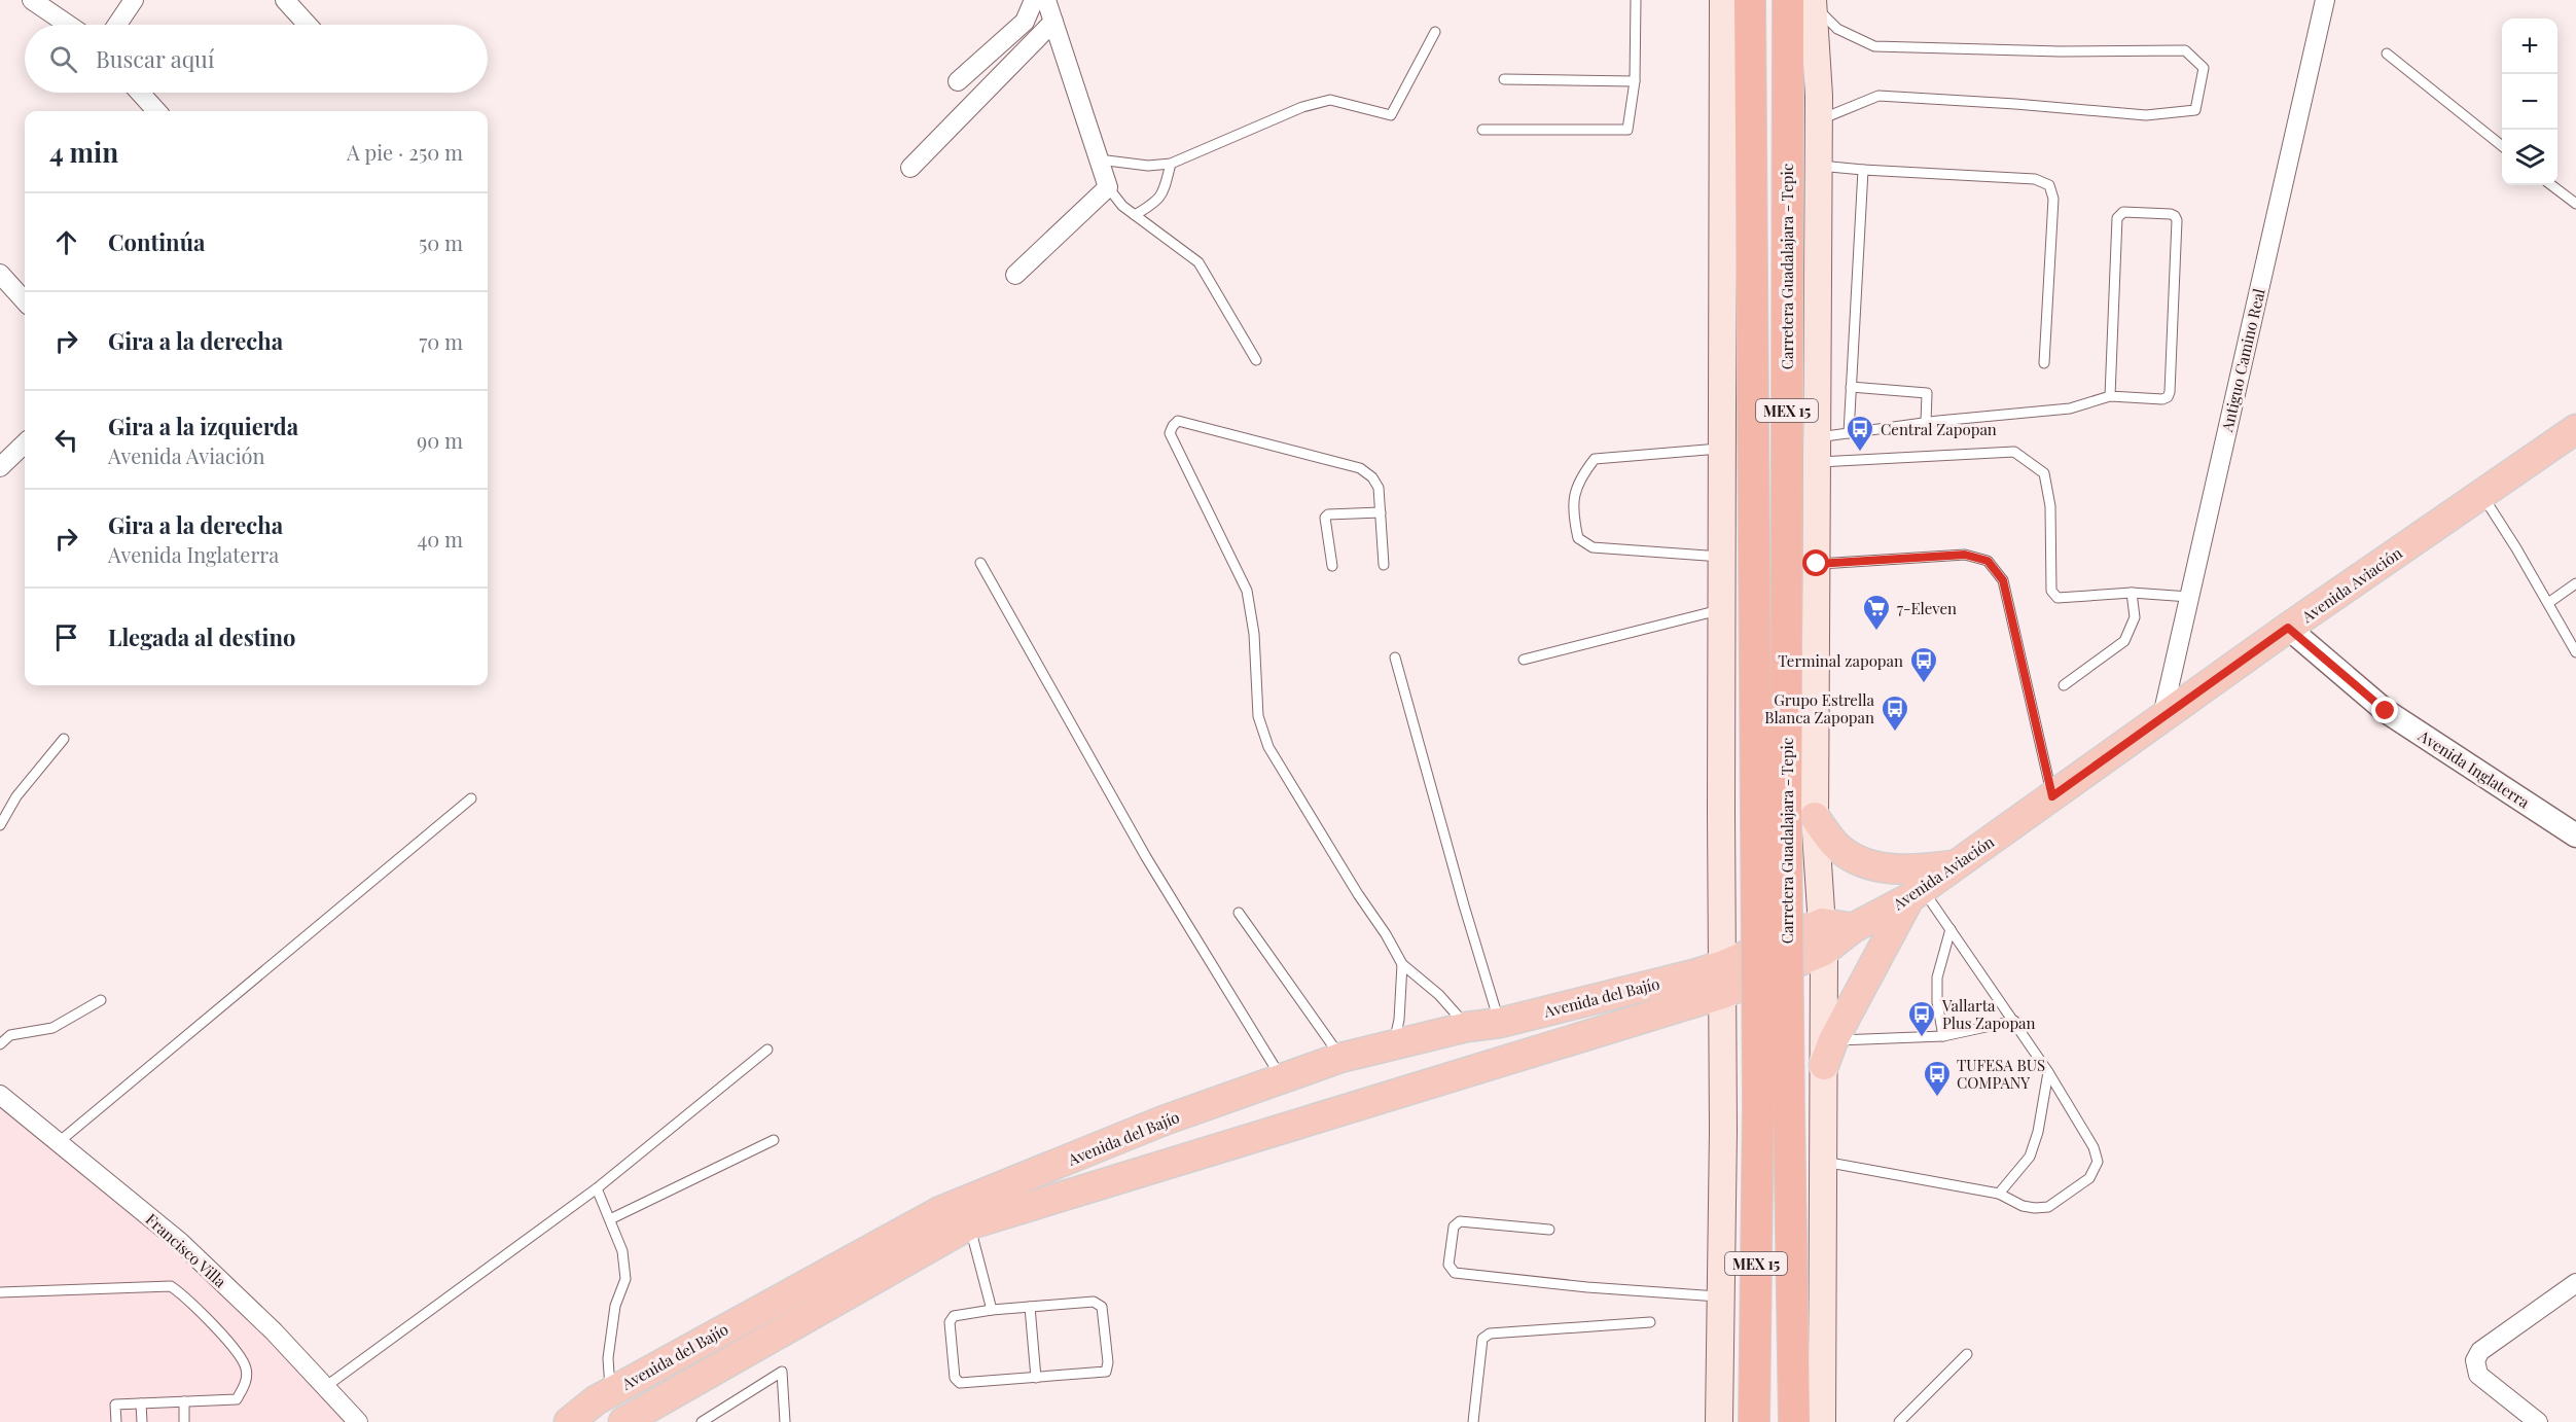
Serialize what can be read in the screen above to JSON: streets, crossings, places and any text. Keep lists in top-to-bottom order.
{
  "streets": {
    "highway": ["Carretera Guadalajara - Tepic", "MEX 15"],
    "main road": ["Avenida Aviación", "Avenida del Bajío"],
    "street": ["Antiguo Camino Real", "Avenida Inglaterra", "Francisco Villa"]
  },
  "crossings": [
    ["Antiguo Camino Real", "Avenida Aviación"],
    ["Avenida Aviación", "Avenida Inglaterra"],
    ["Avenida Aviación", "Avenida del Bajío"]
  ],
  "places": {
    "bus stop": [
      "Central Zapopan",
      "Terminal zapopan",
      "Grupo Estrella Blanca Zapopan",
      "Vallarta Plus Zapopan",
      "TUFESA BUS COMPANY"
    ],
    "supermarket": ["7-Eleven"]
  },
  "page": {
    "map_buttons": ["+", "−"],
    "search": "Buscar aquí",
    "heading": ["4 min", "A pie · 250 m"],
    "list": [
      ["Continúa", "50 m"],
      ["Gira a la derecha", "70 m"],
      ["Gira a la izquierda", "Avenida Aviación", "90 m"],
      ["Gira a la derecha", "Avenida Inglaterra", "40 m"],
      "Llegada al destino"
    ]
  }
}
